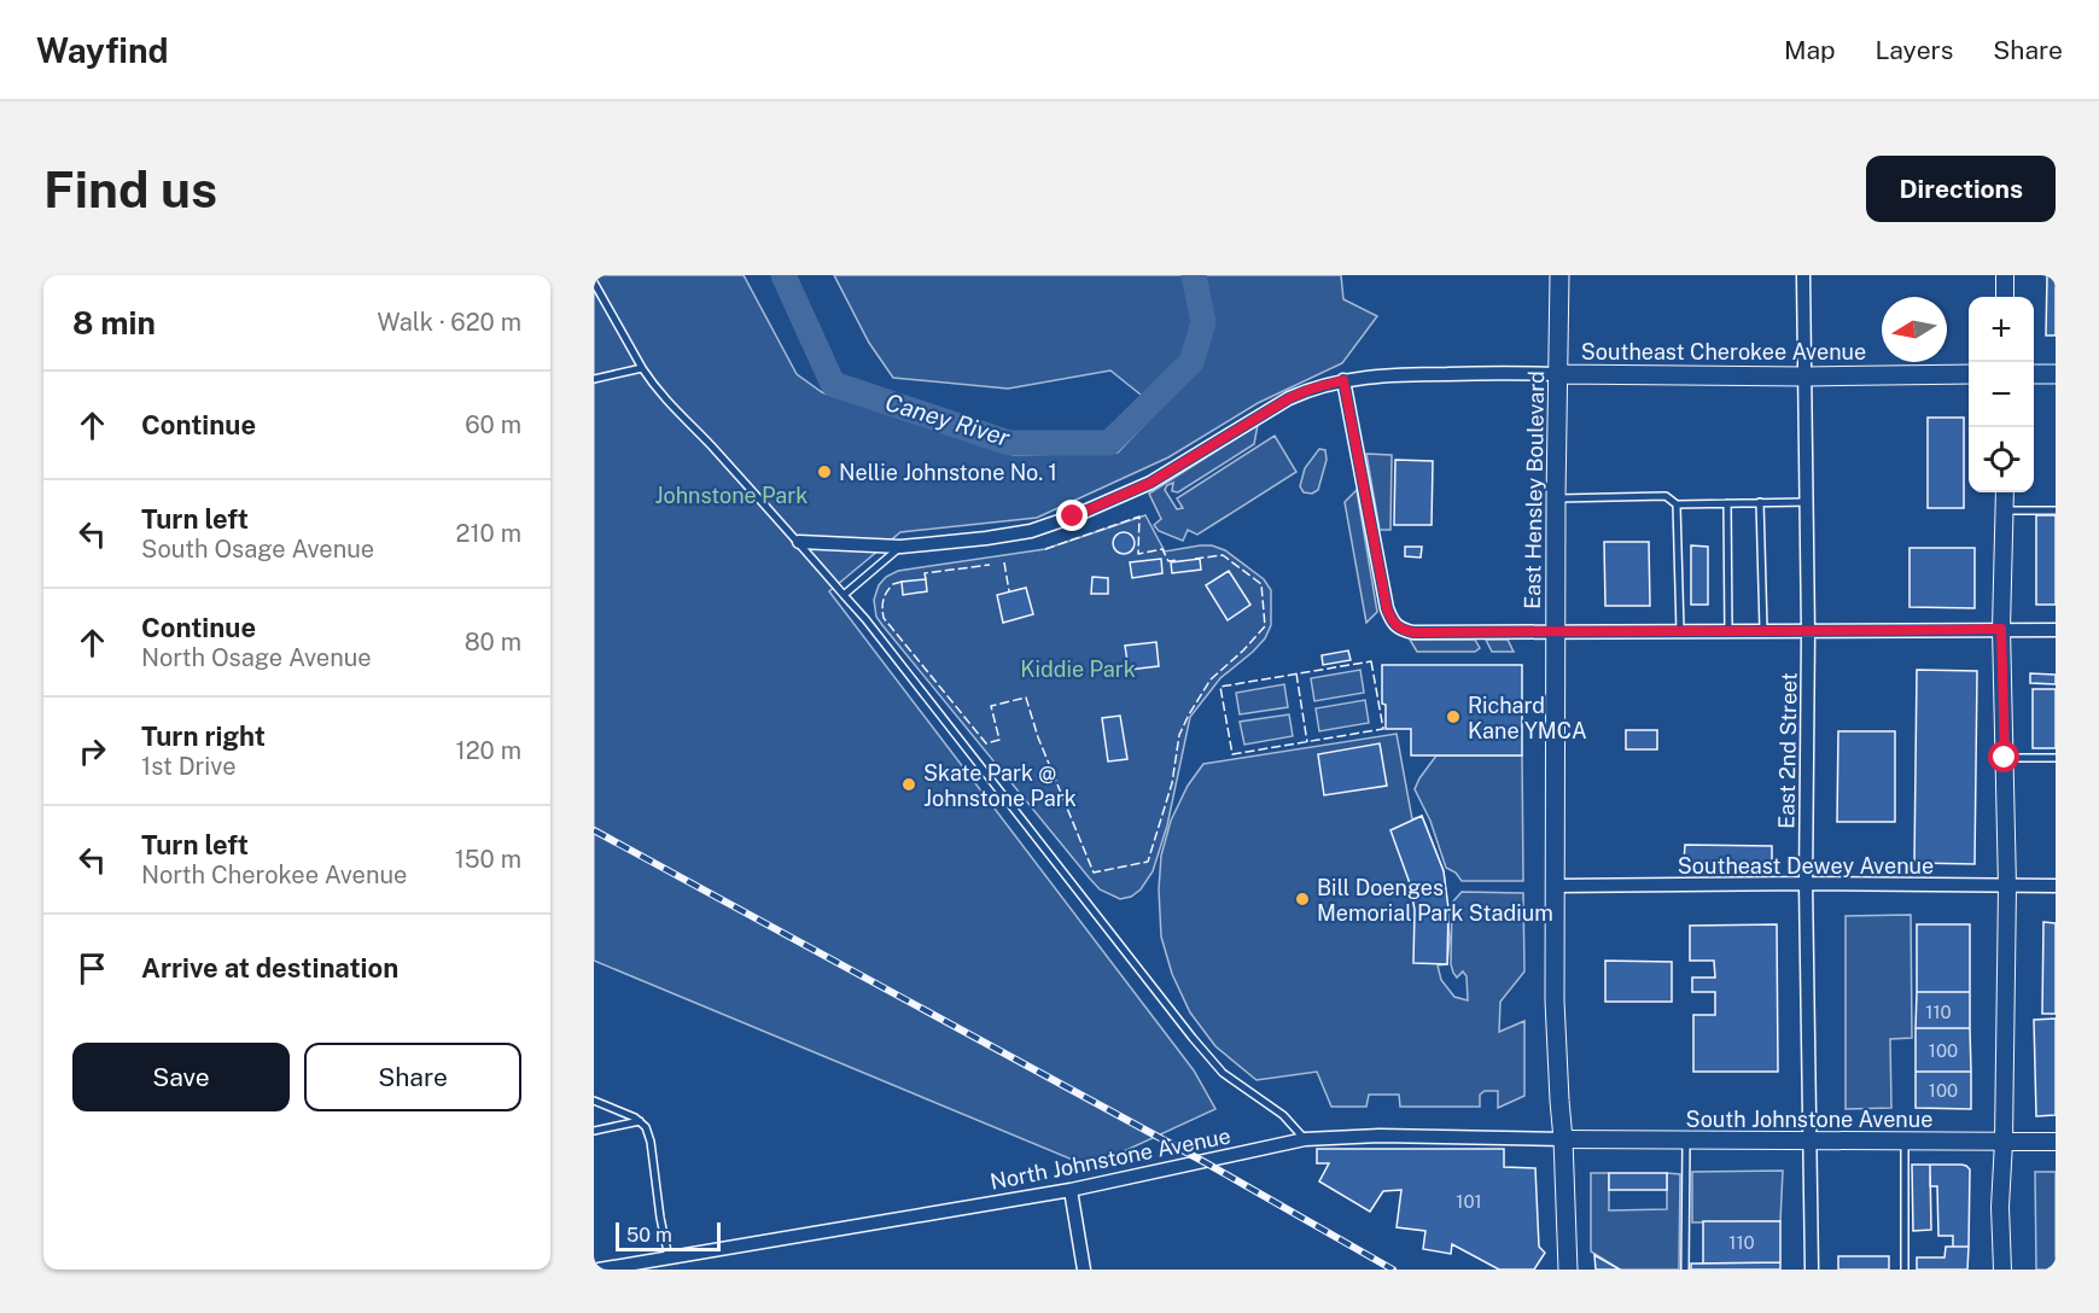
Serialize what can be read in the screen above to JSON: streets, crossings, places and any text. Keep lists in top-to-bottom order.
{
  "streets": {
    "main road": ["Southeast Cherokee Avenue", "East Hensley Boulevard"],
    "street": [
      "East 2nd Street",
      "Southeast Dewey Avenue",
      "South Johnstone Avenue",
      "North Johnstone Avenue"
    ]
  },
  "crossings": [
    ["Southeast Cherokee Avenue", "East Hensley Boulevard"],
    ["Southeast Cherokee Avenue", "East 2nd Street"],
    ["East Hensley Boulevard", "Southeast Dewey Avenue"],
    ["East Hensley Boulevard", "South Johnstone Avenue"],
    ["East Hensley Boulevard", "North Johnstone Avenue"],
    ["East 2nd Street", "Southeast Dewey Avenue"],
    ["East 2nd Street", "South Johnstone Avenue"],
    ["South Johnstone Avenue", "North Johnstone Avenue"]
  ],
  "water": ["Caney River"],
  "parks": ["Johnstone Park", "Kiddie Park"],
  "places": [
    "Nellie Johnstone No. 1",
    "Richard Kane YMCA",
    "Skate Park @ Johnstone Park",
    "Bill Doenges Memorial Park Stadium"
  ],
  "house_numbers": [
    "110",
    "100",
    "100",
    "101",
    "110"
  ],
  "scale_bar": "50 m",
  "north": "left",
  "page": {
    "header": "Wayfind",
    "nav": ["Map", "Layers", "Share"],
    "buttons": [
      "Directions",
      ["Save", "Share"]
    ],
    "title": "Find us",
    "heading": ["8 min", "Walk · 620 m"],
    "map_buttons": ["+", "−"],
    "list": [
      ["Continue", "60 m"],
      ["Turn left", "South Osage Avenue", "210 m"],
      ["Continue", "North Osage Avenue", "80 m"],
      ["Turn right", "1st Drive", "120 m"],
      ["Turn left", "North Cherokee Avenue", "150 m"],
      "Arrive at destination"
    ],
    "scale": "50 m"
  }
}
